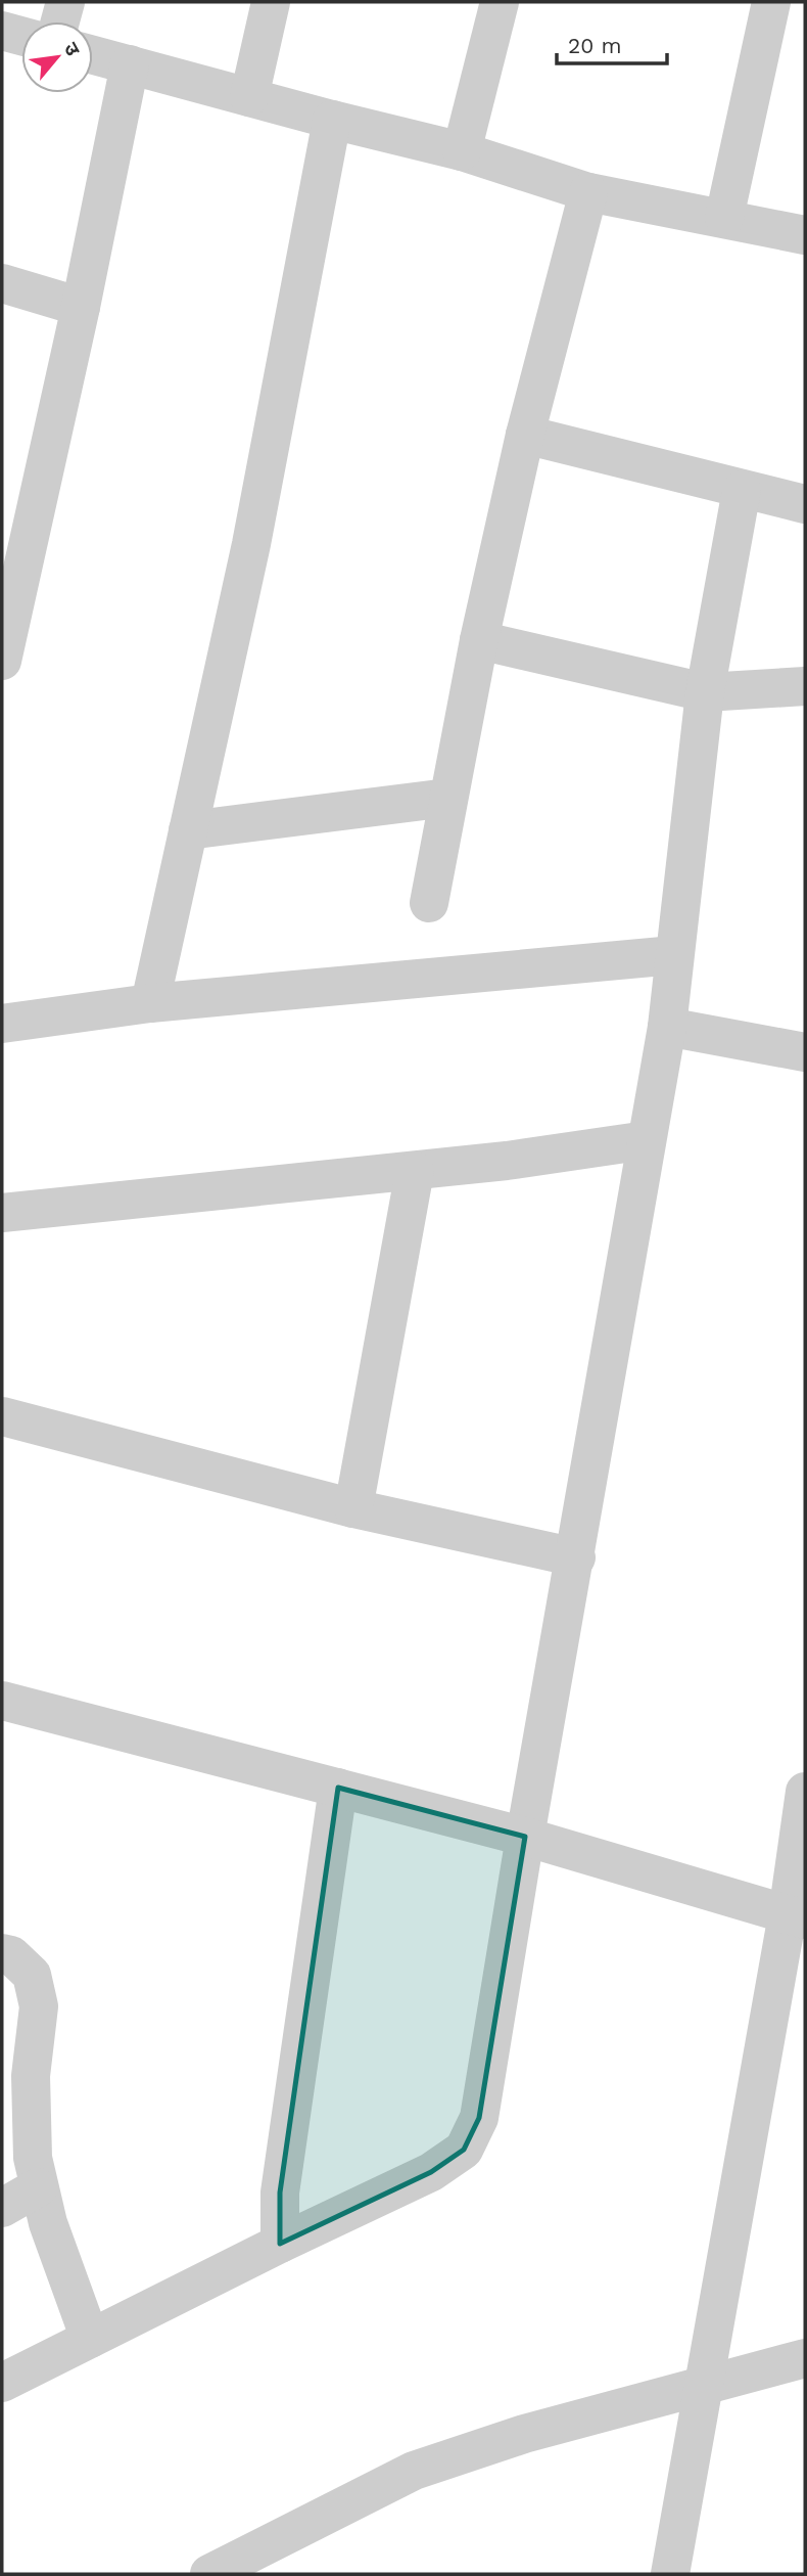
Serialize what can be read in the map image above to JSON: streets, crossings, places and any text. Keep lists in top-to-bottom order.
{
  "scale_bar": "20 m",
  "north": "top right"
}
